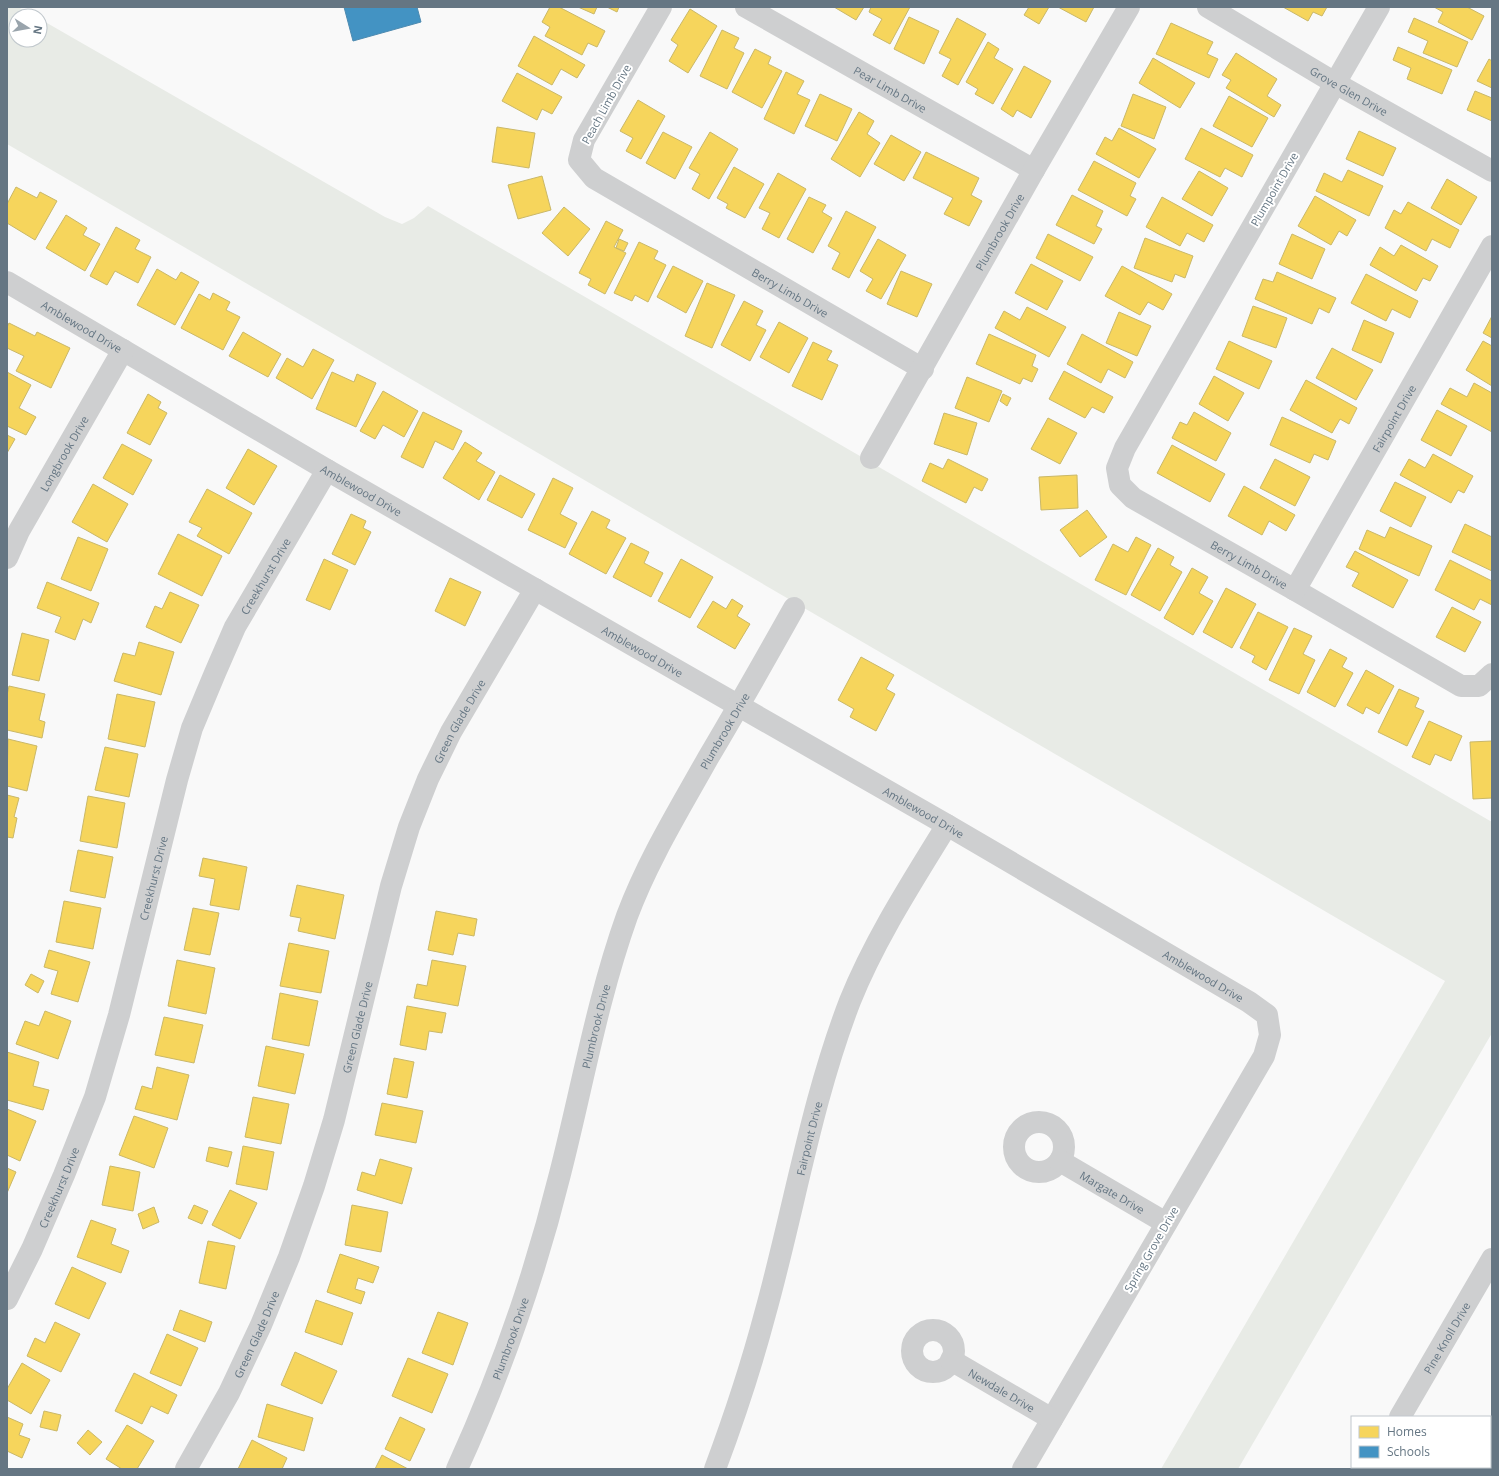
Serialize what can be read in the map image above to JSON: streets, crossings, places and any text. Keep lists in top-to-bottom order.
{
  "streets": {
    "street": [
      "Pear Limb Drive",
      "Grove Glen Drive",
      "Peach Limb Drive",
      "Plumpoint Drive",
      "Plumbrook Drive",
      "Berry Limb Drive",
      "Amblewood Drive",
      "Fairpoint Drive",
      "Longbrook Drive",
      "Creekhurst Drive",
      "Green Glade Drive",
      "Margate Drive",
      "Spring Grove Drive",
      "Pine Knoll Drive",
      "Newdale Drive"
    ]
  },
  "crossings": [
    ["Pear Limb Drive", "Plumbrook Drive"],
    ["Grove Glen Drive", "Plumpoint Drive"],
    ["Peach Limb Drive", "Berry Limb Drive"],
    ["Plumpoint Drive", "Berry Limb Drive"],
    ["Plumbrook Drive", "Berry Limb Drive"],
    ["Plumbrook Drive", "Amblewood Drive"],
    ["Berry Limb Drive", "Fairpoint Drive"],
    ["Amblewood Drive", "Fairpoint Drive"],
    ["Amblewood Drive", "Longbrook Drive"],
    ["Amblewood Drive", "Creekhurst Drive"],
    ["Amblewood Drive", "Green Glade Drive"],
    ["Amblewood Drive", "Spring Grove Drive"],
    ["Margate Drive", "Spring Grove Drive"],
    ["Spring Grove Drive", "Newdale Drive"]
  ],
  "legend": ["Homes", "Schools"],
  "north": "right"
}
